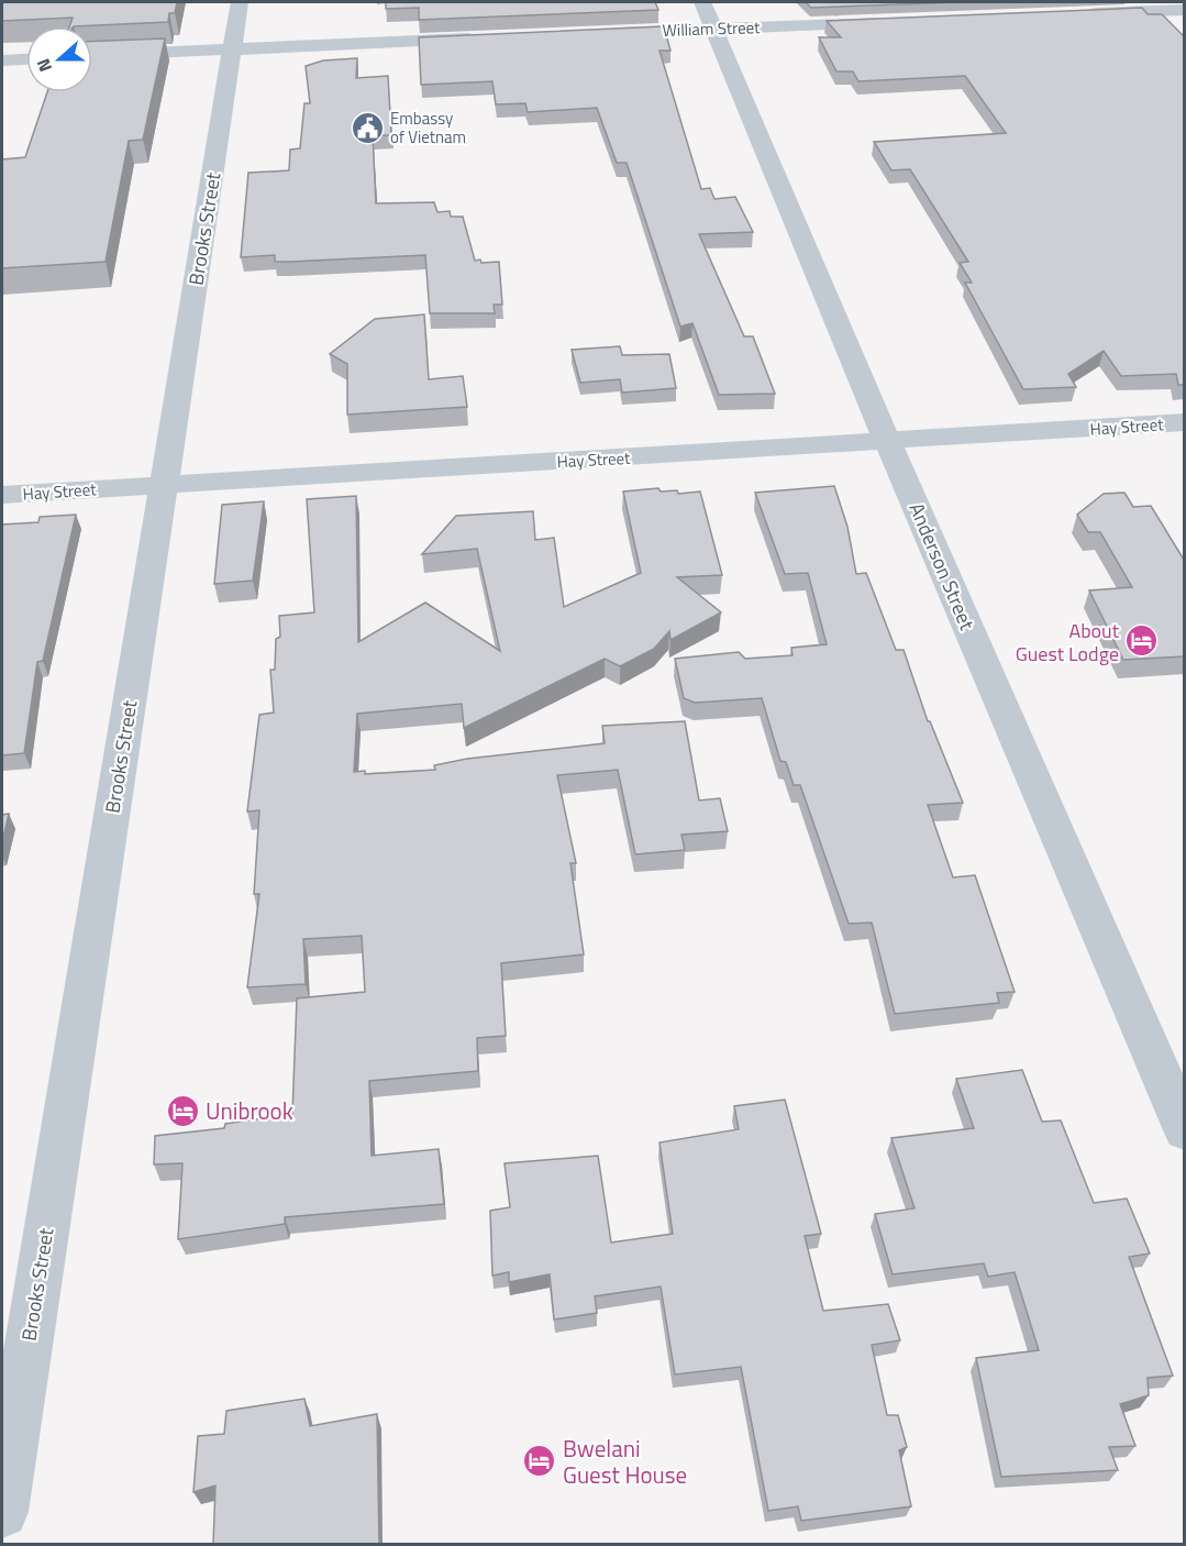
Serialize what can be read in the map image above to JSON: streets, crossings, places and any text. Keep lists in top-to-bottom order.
{
  "streets": {
    "street": [
      "William Street",
      "Brooks Street",
      "Hay Street",
      "Anderson Street"
    ]
  },
  "crossings": [
    ["William Street", "Anderson Street"],
    ["Brooks Street", "Hay Street"],
    ["Hay Street", "Anderson Street"]
  ],
  "places": {
    "public building": ["Embassy of Vietnam"],
    "hotel": ["About Guest Lodge", "Unibrook", "Bwelani Guest House"]
  },
  "north": "left"
}
